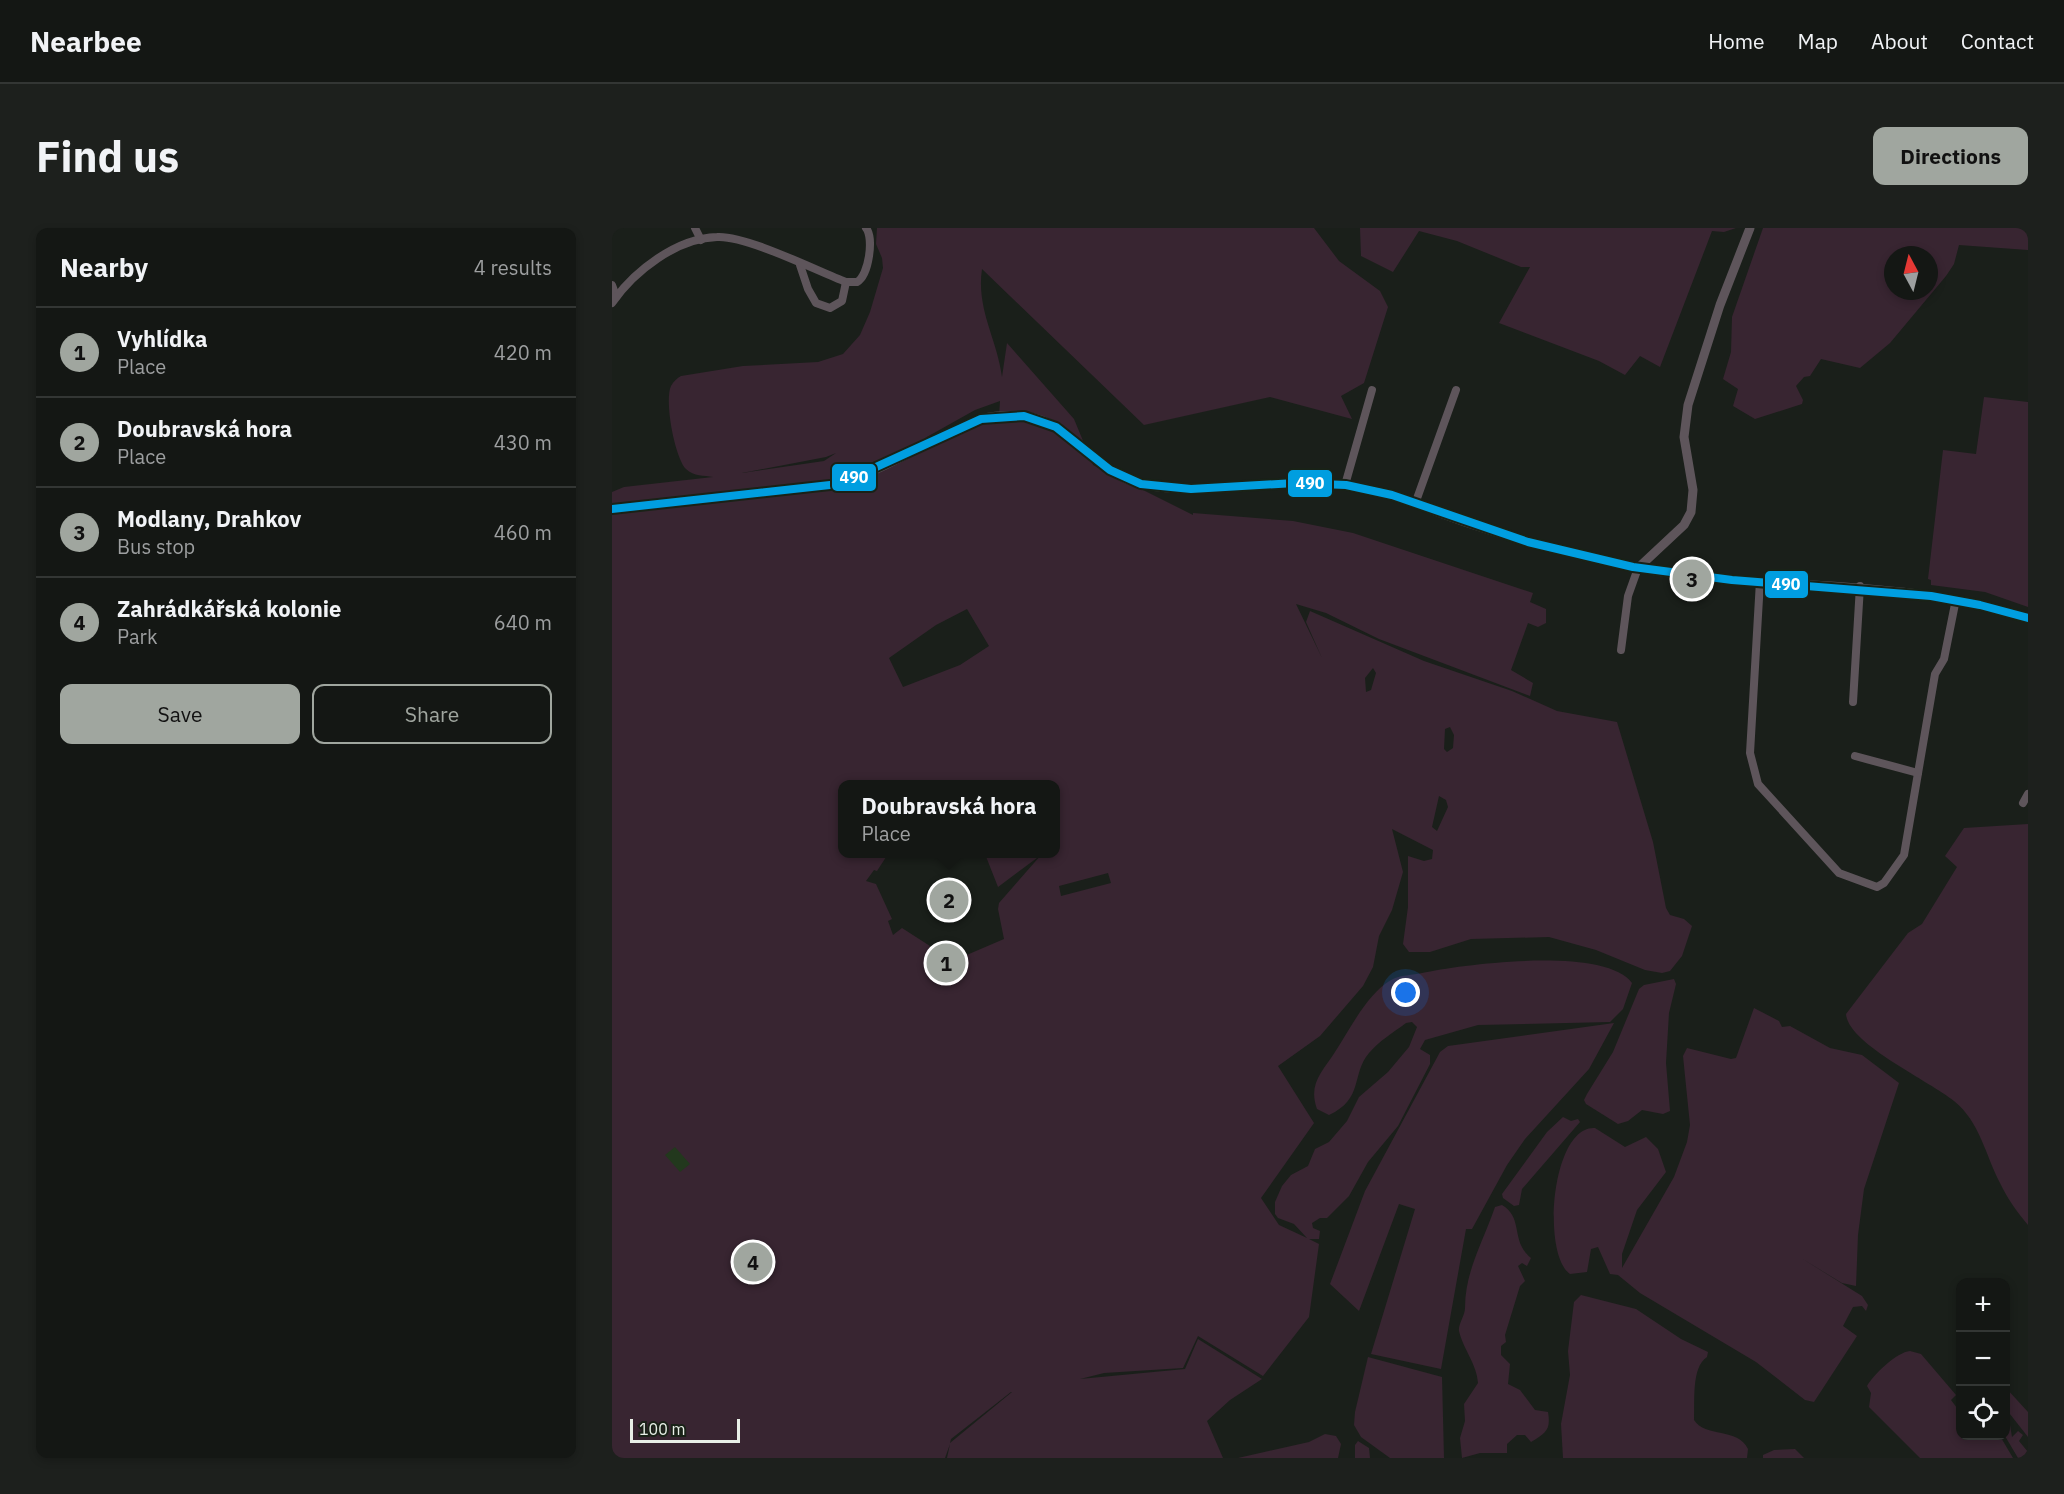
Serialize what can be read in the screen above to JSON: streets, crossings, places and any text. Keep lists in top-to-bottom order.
{
  "lines": ["transit line 490"],
  "scale_bar": "100 m",
  "north": "top",
  "page": {
    "header": "Nearbee",
    "nav": [
      "Home",
      "Map",
      "About",
      "Contact"
    ],
    "buttons": [
      "Directions",
      ["Save", "Share"]
    ],
    "title": "Find us",
    "heading": ["Nearby", "4 results"],
    "list": [
      {
        "mark": "1",
        "name": "Vyhlídka",
        "note": "Place",
        "value": "420 m"
      },
      {
        "mark": "2",
        "name": "Doubravská hora",
        "note": "Place",
        "value": "430 m"
      },
      {
        "mark": "3",
        "name": "Modlany, Drahkov",
        "note": "Bus stop",
        "value": "460 m"
      },
      {
        "mark": "4",
        "name": "Zahrádkářská kolonie",
        "note": "Park",
        "value": "640 m"
      }
    ],
    "pins": [
      "3",
      "2",
      "1",
      "4"
    ],
    "popup": ["Doubravská hora", "Place"],
    "map_buttons": ["+", "−"],
    "scale": "100 m"
  }
}
